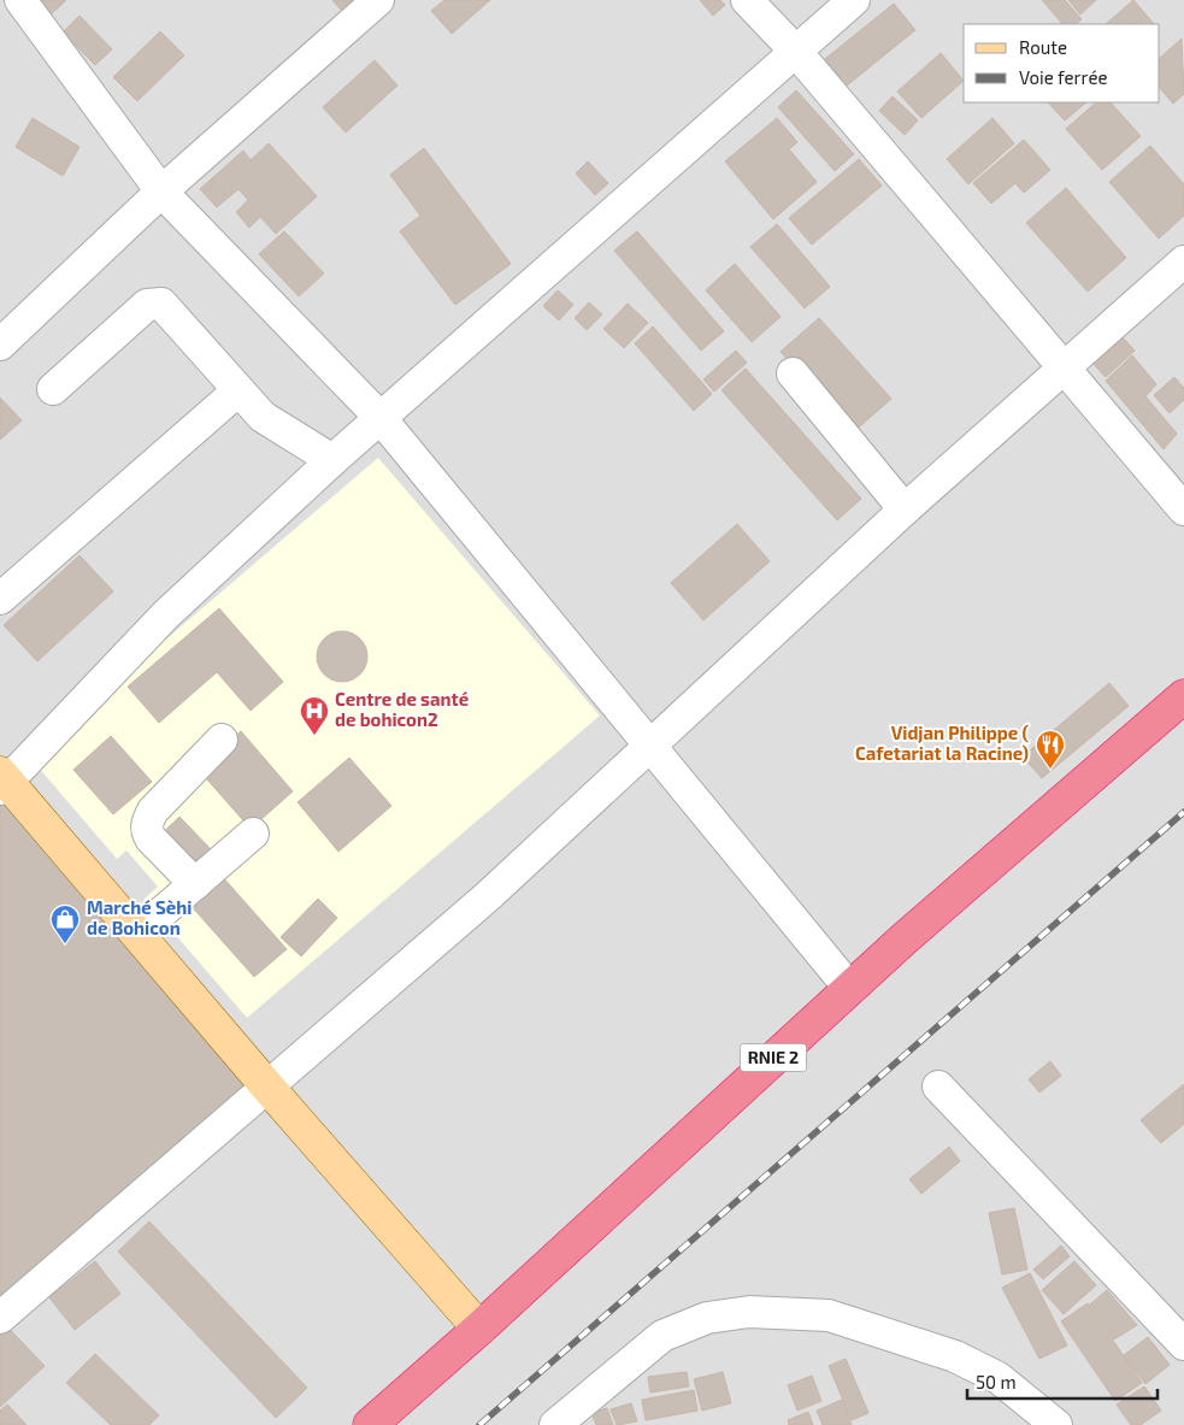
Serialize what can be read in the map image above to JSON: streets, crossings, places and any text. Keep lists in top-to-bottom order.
{
  "streets": {
    "highway": ["RNIE 2"]
  },
  "places": {
    "hospital": ["Centre de santé de bohicon2"],
    "restaurant": ["Vidjan Philippe ( Cafetariat la Racine)"],
    "shop": ["Marché Sèhi de Bohicon"]
  },
  "legend": ["Route", "Voie ferrée"],
  "scale_bar": "50 m"
}
